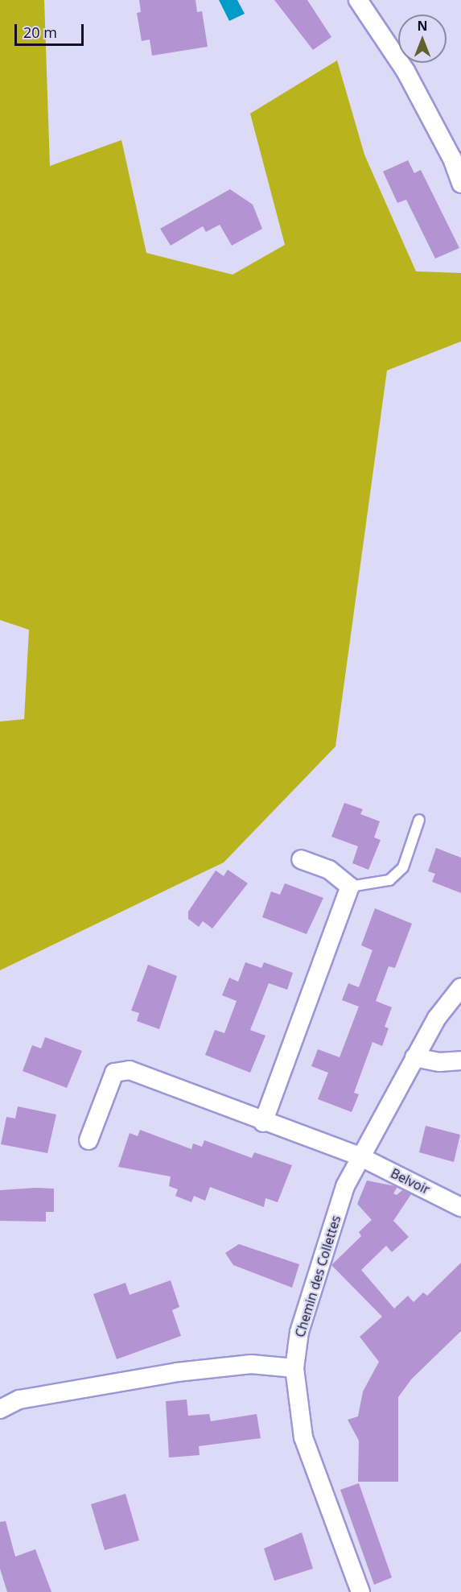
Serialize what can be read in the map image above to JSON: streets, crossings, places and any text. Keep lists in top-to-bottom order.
{
  "streets": {
    "street": ["Belvoir", "Chemin des Collettes"]
  },
  "crossings": [
    ["Belvoir", "Chemin des Collettes"]
  ],
  "scale_bar": "20 m",
  "north": "top"
}
